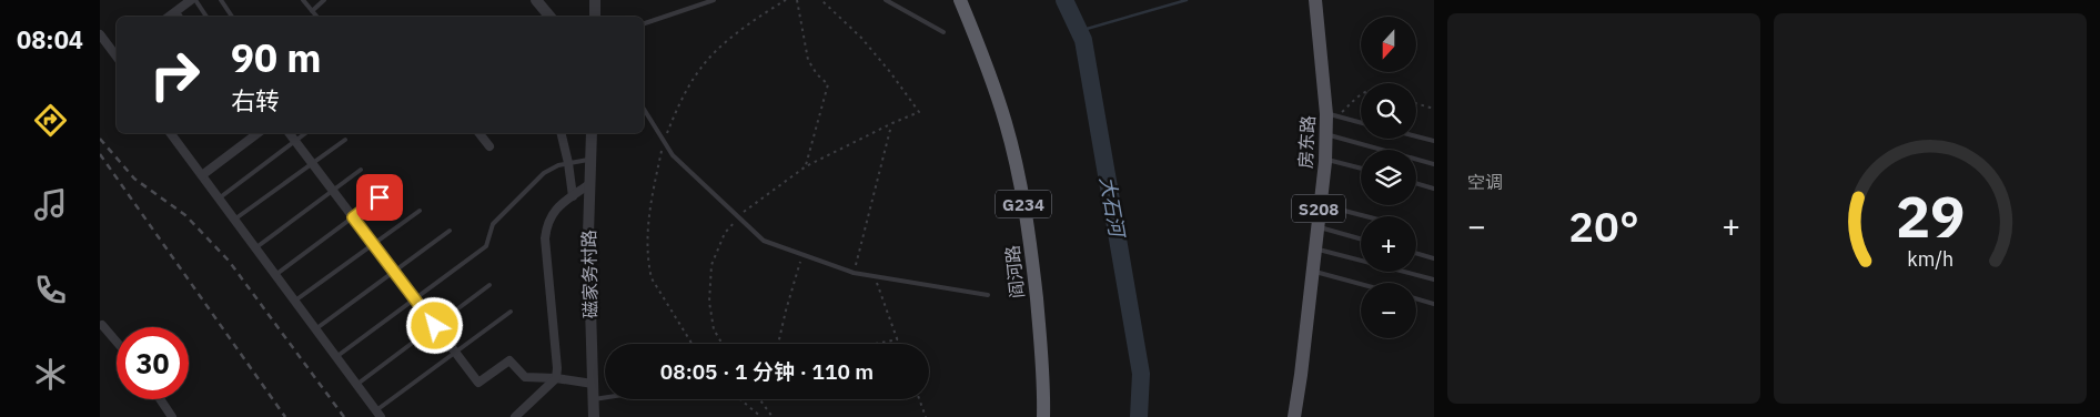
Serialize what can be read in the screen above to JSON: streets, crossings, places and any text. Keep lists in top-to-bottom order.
{
  "streets": {
    "highway": ["G234", "阎河路"],
    "main road": ["房东路", "S208"],
    "street": ["磁家务村路"]
  },
  "water": ["大石河"],
  "north": "bottom",
  "page": {
    "tabs": "08:04",
    "tile": "空调",
    "map_buttons": ["+", "−"],
    "turn": ["90 m", "右转"],
    "heat": ["−", "20°", "+"],
    "limit": "30",
    "trip": "08:05 · 1 分钟 · 110 m",
    "gauge": ["29", "km/h"]
  }
}
